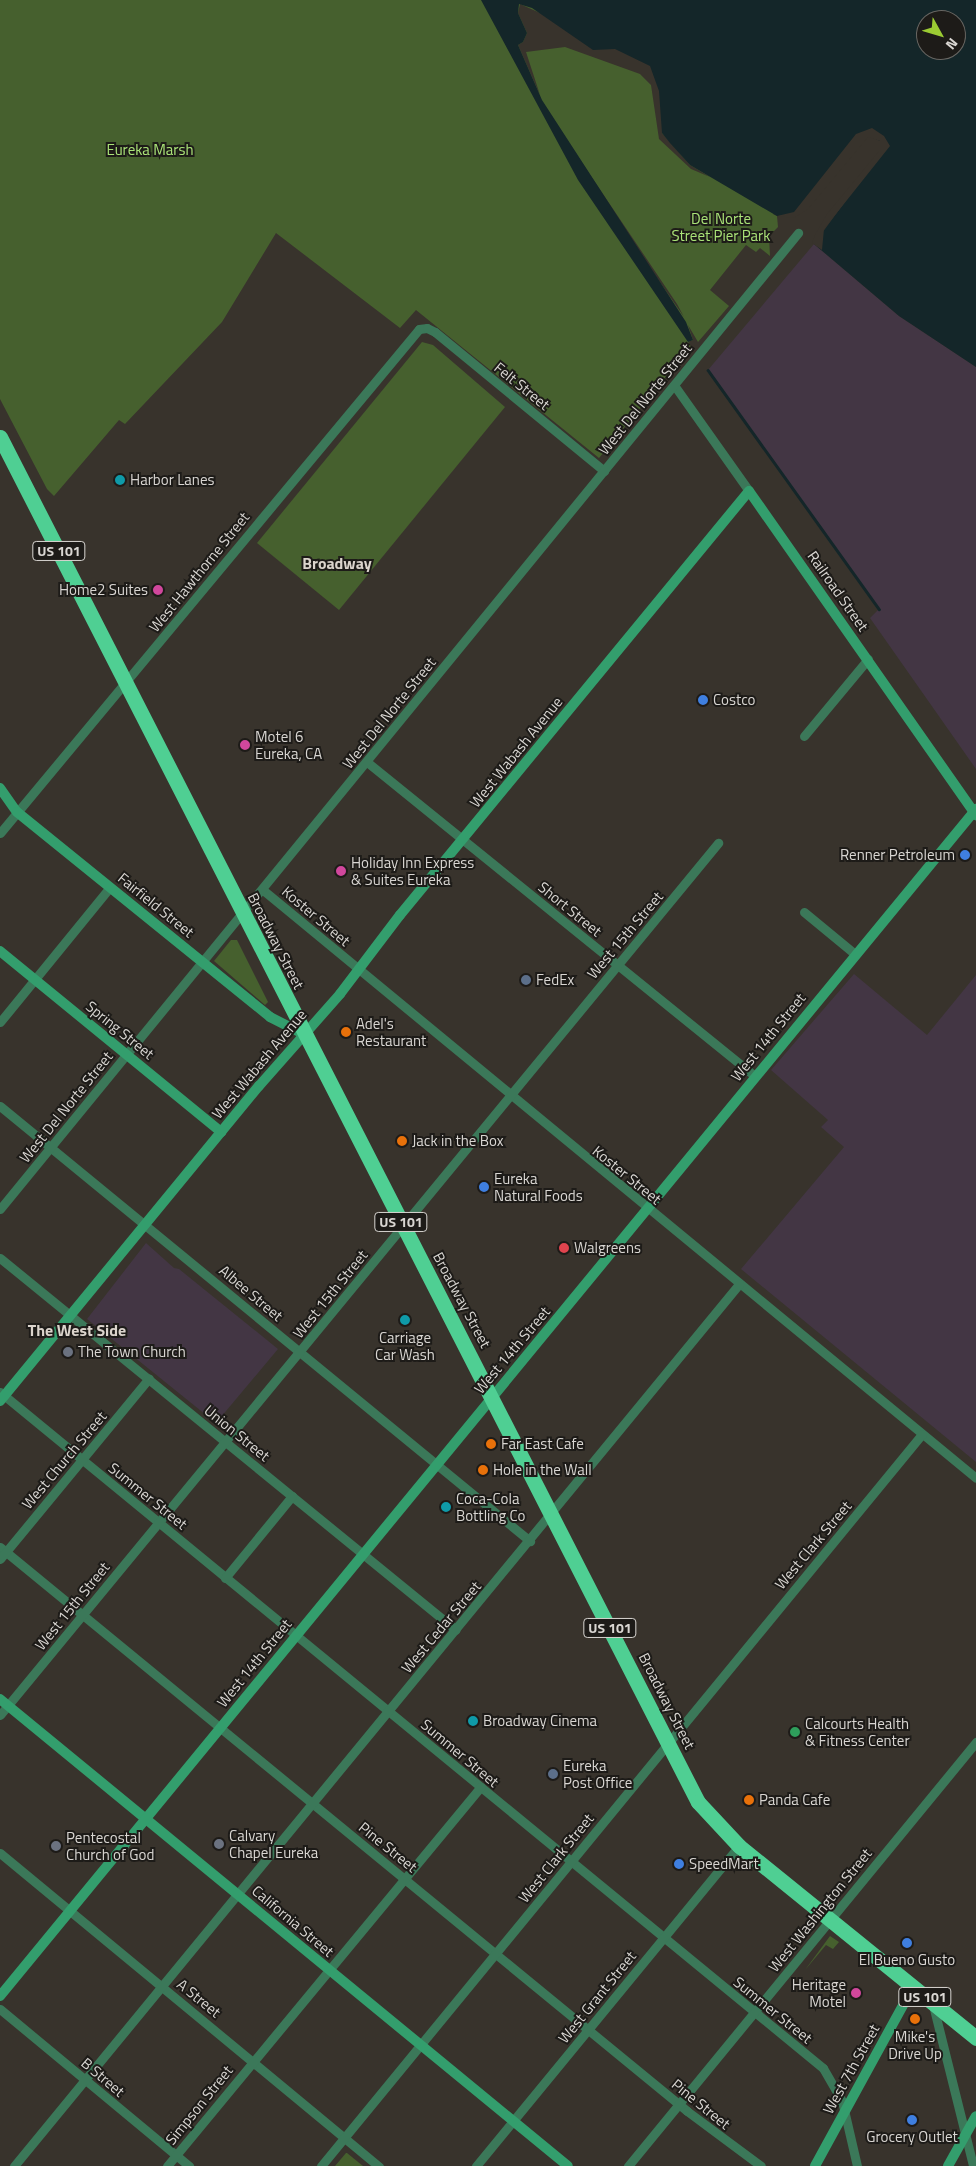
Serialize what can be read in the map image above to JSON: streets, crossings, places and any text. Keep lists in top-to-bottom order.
{
  "streets": {
    "highway": ["US 101", "Broadway Street"],
    "street": [
      "Felt Street",
      "West Del Norte Street",
      "West Hawthorne Street",
      "Railroad Street",
      "West Wabash Avenue",
      "Fairfield Street",
      "Short Street",
      "Koster Street",
      "West 15th Street",
      "Spring Street",
      "West 14th Street",
      "Albee Street",
      "Union Street",
      "West Church Street",
      "Summer Street",
      "West Clark Street",
      "West Cedar Street",
      "Pine Street",
      "West Washington Street",
      "California Street",
      "West Grant Street",
      "A Street",
      "West 7th Street",
      "B Street",
      "Simpson Street"
    ]
  },
  "crossings": [
    ["Felt Street", "West Del Norte Street"],
    ["Felt Street", "West Hawthorne Street"],
    ["West Del Norte Street", "Railroad Street"],
    ["West Del Norte Street", "Fairfield Street"],
    ["West Del Norte Street", "Short Street"],
    ["West Del Norte Street", "Koster Street"],
    ["West Del Norte Street", "Broadway Street"],
    ["West Del Norte Street", "Spring Street"],
    ["West Del Norte Street", "Albee Street"],
    ["West Hawthorne Street", "Fairfield Street"],
    ["West Hawthorne Street", "Broadway Street"],
    ["Railroad Street", "West Wabash Avenue"],
    ["Railroad Street", "West 14th Street"],
    ["West Wabash Avenue", "Fairfield Street"],
    ["West Wabash Avenue", "Short Street"],
    ["West Wabash Avenue", "Koster Street"],
    ["West Wabash Avenue", "Broadway Street"],
    ["West Wabash Avenue", "Spring Street"],
    ["West Wabash Avenue", "Albee Street"],
    ["West Wabash Avenue", "Union Street"],
    ["West Wabash Avenue", "Summer Street"],
    ["Fairfield Street", "Broadway Street"],
    ["Short Street", "West 15th Street"],
    ["Short Street", "West 14th Street"],
    ["Koster Street", "West 15th Street"],
    ["Koster Street", "West 14th Street"],
    ["Koster Street", "West Clark Street"],
    ["Koster Street", "West Cedar Street"],
    ["West 15th Street", "Broadway Street"],
    ["West 15th Street", "Albee Street"],
    ["West 15th Street", "Union Street"],
    ["West 15th Street", "Summer Street"],
    ["West 15th Street", "Pine Street"],
    ["West 15th Street", "California Street"],
    ["Broadway Street", "West 14th Street"],
    ["Broadway Street", "West Clark Street"],
    ["Broadway Street", "West Cedar Street"],
    ["Broadway Street", "West Washington Street"],
    ["Broadway Street", "West Grant Street"],
    ["Broadway Street", "West 7th Street"],
    ["West 14th Street", "Albee Street"],
    ["West 14th Street", "Union Street"],
    ["West 14th Street", "Summer Street"],
    ["West 14th Street", "Pine Street"],
    ["West 14th Street", "California Street"],
    ["West 14th Street", "A Street"],
    ["Albee Street", "West Cedar Street"],
    ["Union Street", "West Church Street"],
    ["Union Street", "West Cedar Street"],
    ["West Church Street", "Summer Street"],
    ["West Church Street", "Pine Street"],
    ["Summer Street", "West Clark Street"],
    ["Summer Street", "West Cedar Street"],
    ["Summer Street", "West Washington Street"],
    ["Summer Street", "West Grant Street"],
    ["Summer Street", "West 7th Street"],
    ["Summer Street", "Simpson Street"],
    ["West Clark Street", "Pine Street"],
    ["West Clark Street", "California Street"],
    ["West Clark Street", "A Street"],
    ["West Cedar Street", "Pine Street"],
    ["West Cedar Street", "California Street"],
    ["West Cedar Street", "A Street"],
    ["West Cedar Street", "B Street"],
    ["Pine Street", "West Washington Street"],
    ["Pine Street", "West Grant Street"],
    ["Pine Street", "Simpson Street"],
    ["California Street", "West Grant Street"],
    ["California Street", "Simpson Street"],
    ["A Street", "Simpson Street"],
    ["B Street", "Simpson Street"]
  ],
  "districts": ["Broadway", "The West Side"],
  "parks": ["Eureka Marsh", "Del Norte Street Pier Park"],
  "places": [
    "Harbor Lanes",
    "Home2 Suites",
    "Costco",
    "Motel 6 Eureka, CA",
    "Renner Petroleum",
    "Holiday Inn Express & Suites Eureka",
    "FedEx",
    "Adel's Restaurant",
    "Jack in the Box",
    "Eureka Natural Foods",
    "Walgreens",
    "Carriage Car Wash",
    "The Town Church",
    "Far East Cafe",
    "Hole in the Wall",
    "Coca-Cola Bottling Co",
    "Broadway Cinema",
    "Calcourts Health & Fitness Center",
    "Eureka Post Office",
    "Panda Cafe",
    "Calvary Chapel Eureka",
    "Pentecostal Church of God",
    "SpeedMart",
    "El Bueno Gusto",
    "Heritage Motel",
    "Mike's Drive Up",
    "Grocery Outlet"
  ],
  "north": "bottom right"
}
